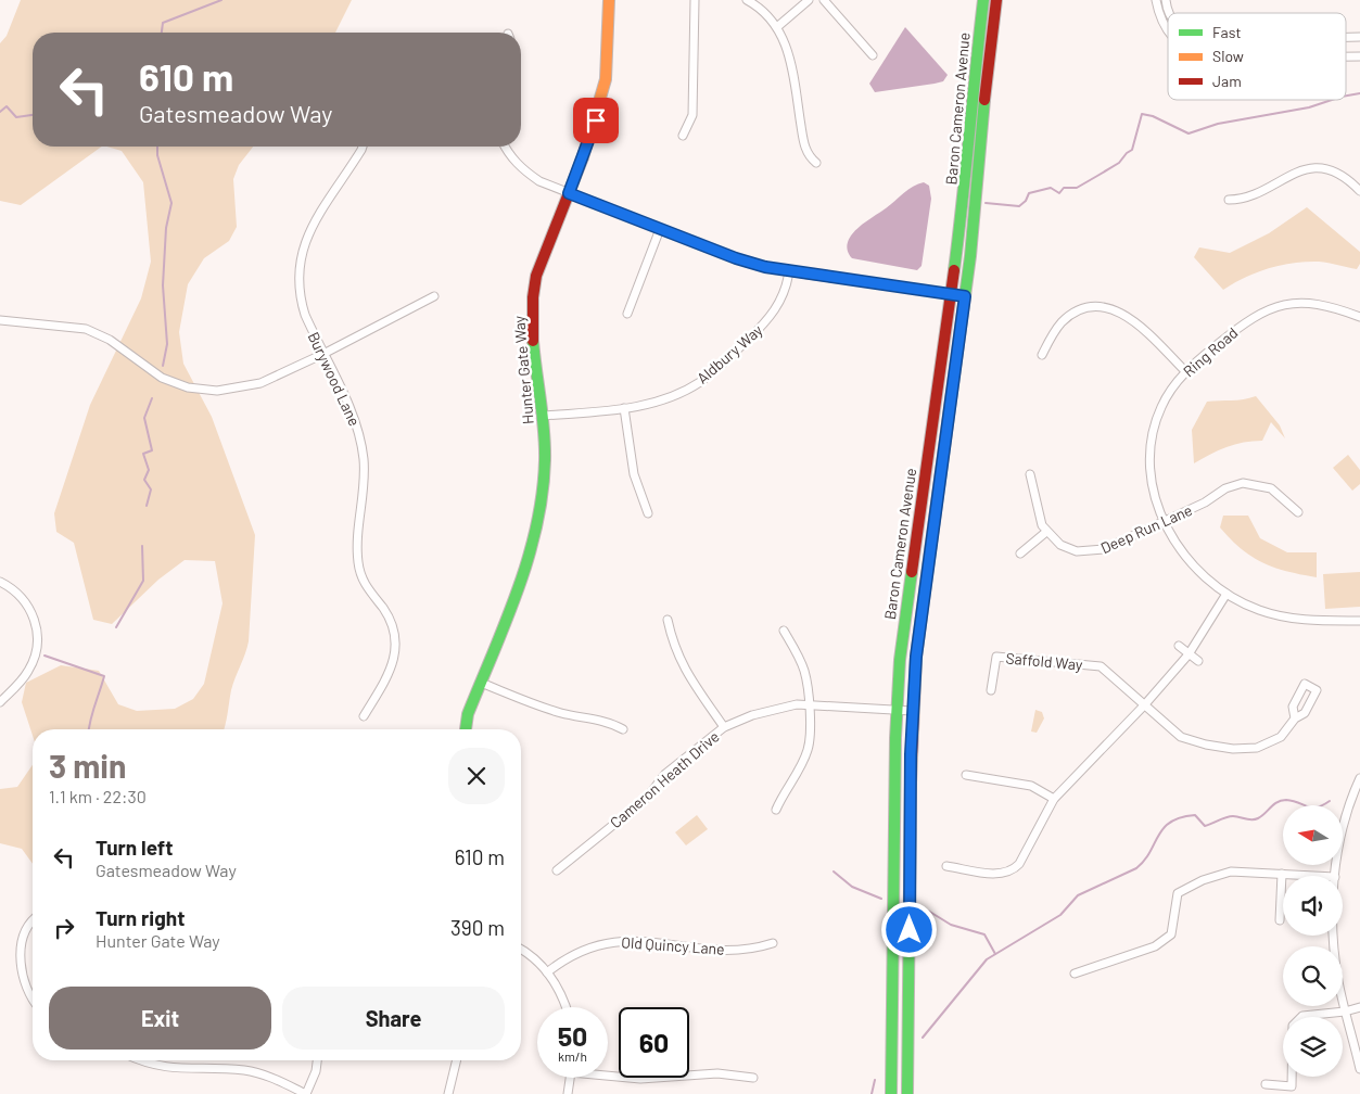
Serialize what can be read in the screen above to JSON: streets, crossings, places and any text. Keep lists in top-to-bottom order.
{
  "streets": {
    "main road": ["Baron Cameron Avenue", "Hunter Gate Way"],
    "street": [
      "Ring Road",
      "Aldbury Way",
      "Burywood Lane",
      "Deep Run Lane",
      "Saffold Way",
      "Cameron Heath Drive",
      "Old Quincy Lane"
    ]
  },
  "crossings": [
    ["Baron Cameron Avenue", "Cameron Heath Drive"],
    ["Ring Road", "Deep Run Lane"],
    ["Aldbury Way", "Hunter Gate Way"]
  ],
  "legend": ["Fast", "Slow", "Jam"],
  "north": "left",
  "page": {
    "turn": ["610 m", "Gatesmeadow Way"],
    "heading": ["3 min", "1.1 km · 22:30"],
    "list": [
      {
        "name": "Turn left",
        "note": "Gatesmeadow Way",
        "value": "610 m"
      },
      {
        "name": "Turn right",
        "note": "Hunter Gate Way",
        "value": "390 m"
      }
    ],
    "buttons": ["Exit", "Share"],
    "speed": "50 km/h",
    "limit": "60"
  }
}
